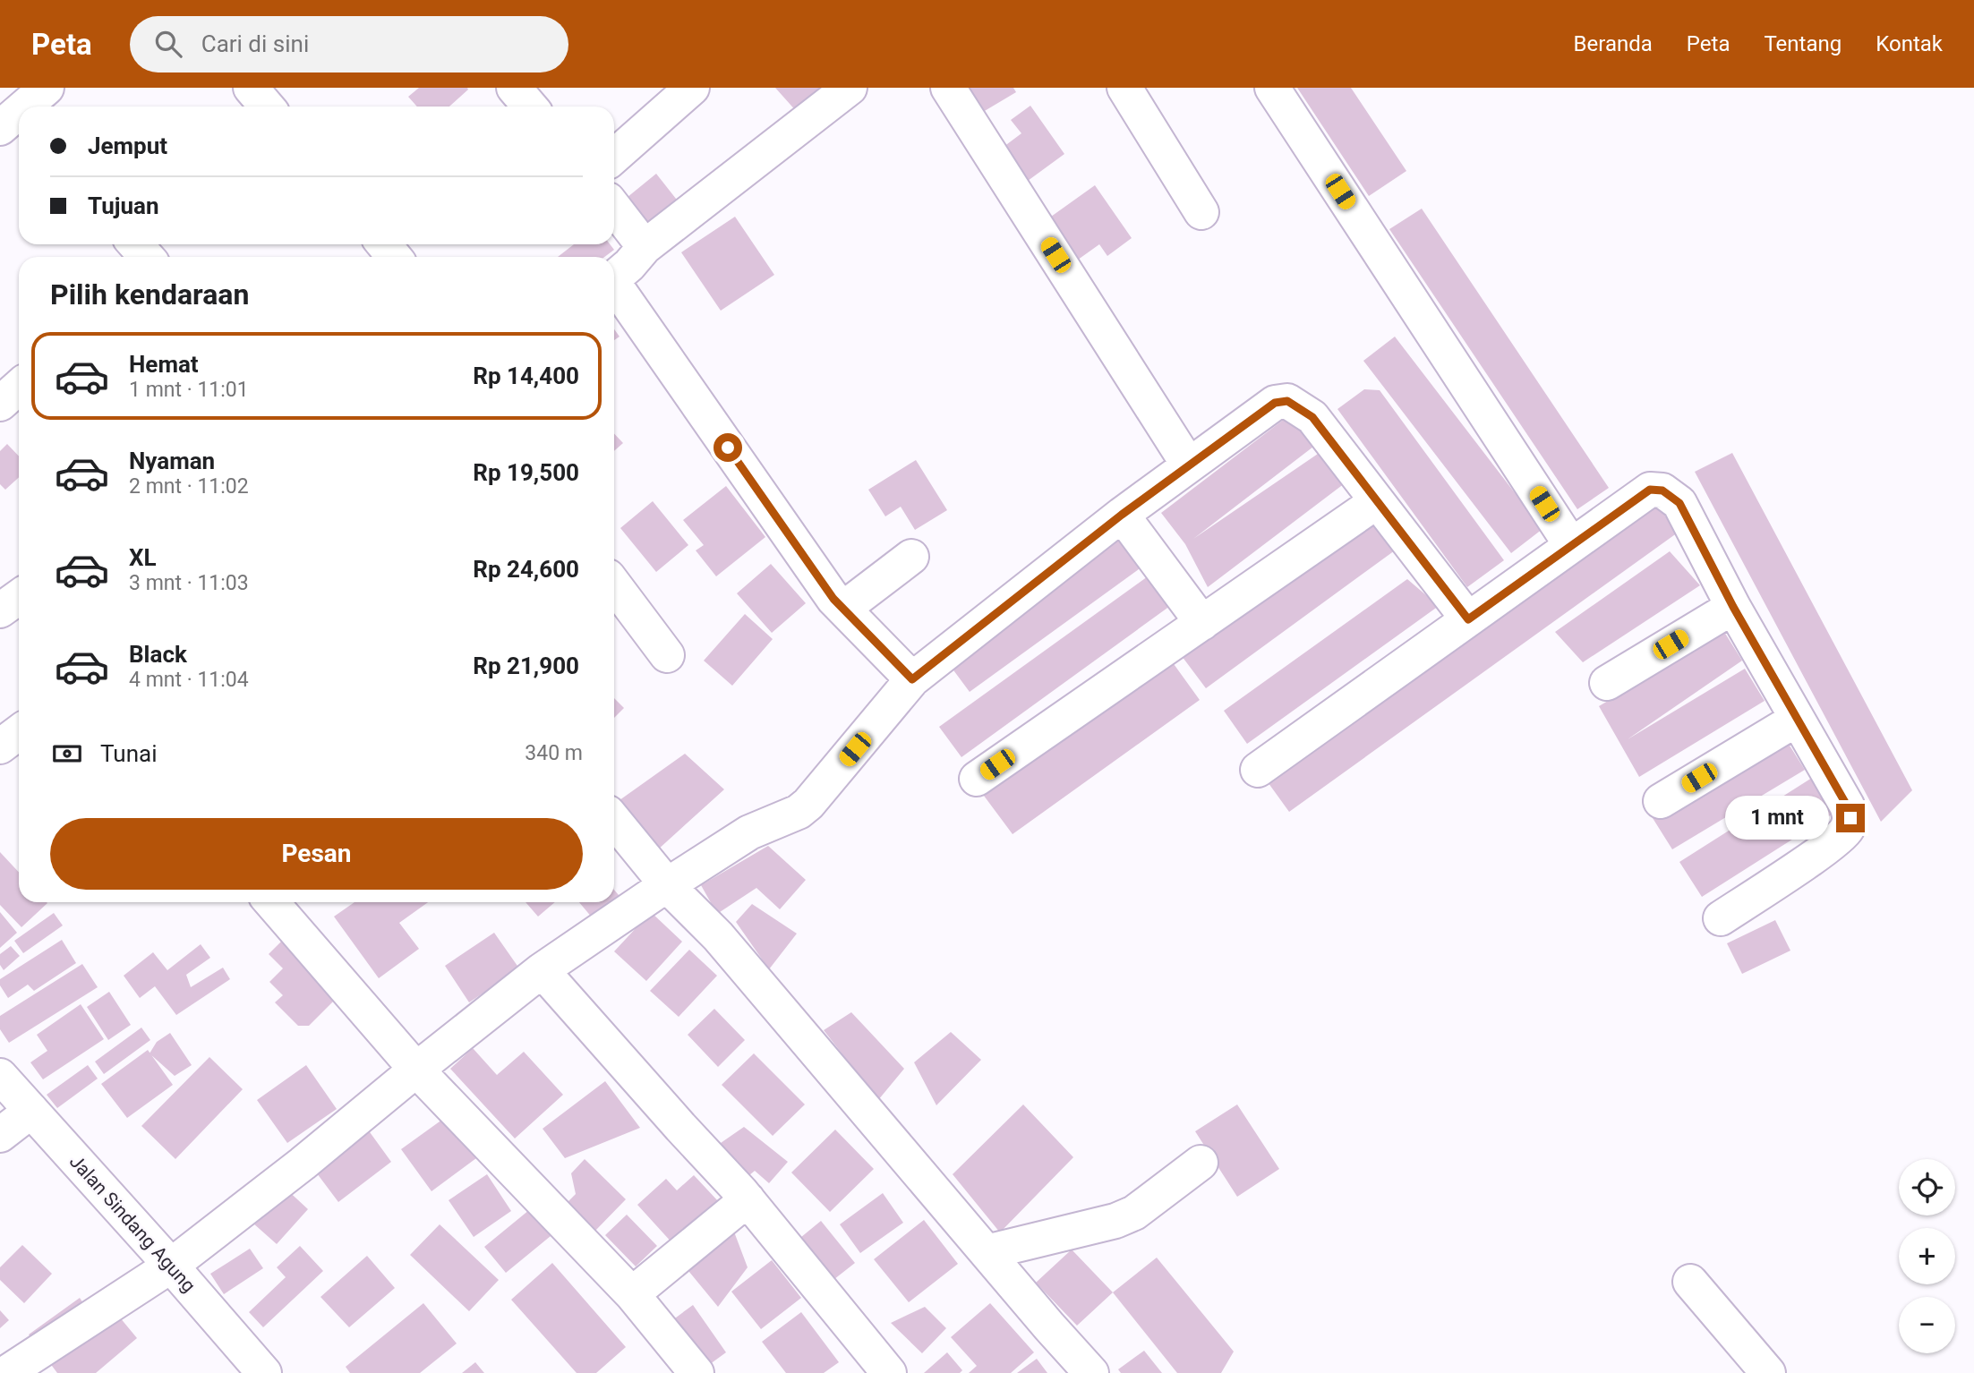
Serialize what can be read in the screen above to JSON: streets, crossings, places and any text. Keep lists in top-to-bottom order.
{
  "streets": {
    "street": ["Jalan Sindang Agung"]
  },
  "page": {
    "header": "Peta",
    "search": "Cari di sini",
    "nav": [
      "Beranda",
      "Peta",
      "Tentang",
      "Kontak"
    ],
    "banner": ["Jemput", "Tujuan"],
    "heading": "Pilih kendaraan",
    "list": [
      {
        "name": "Hemat",
        "note": "1 mnt · 11:01",
        "value": "Rp 14,400"
      },
      {
        "name": "Nyaman",
        "note": "2 mnt · 11:02",
        "value": "Rp 19,500"
      },
      {
        "name": "XL",
        "note": "3 mnt · 11:03",
        "value": "Rp 24,600"
      },
      {
        "name": "Black",
        "note": "4 mnt · 11:04",
        "value": "Rp 21,900"
      }
    ],
    "pay": ["Tunai", "340 m"],
    "bubble": "1 mnt",
    "buttons": "Pesan",
    "map_buttons": ["+", "−"]
  }
}
